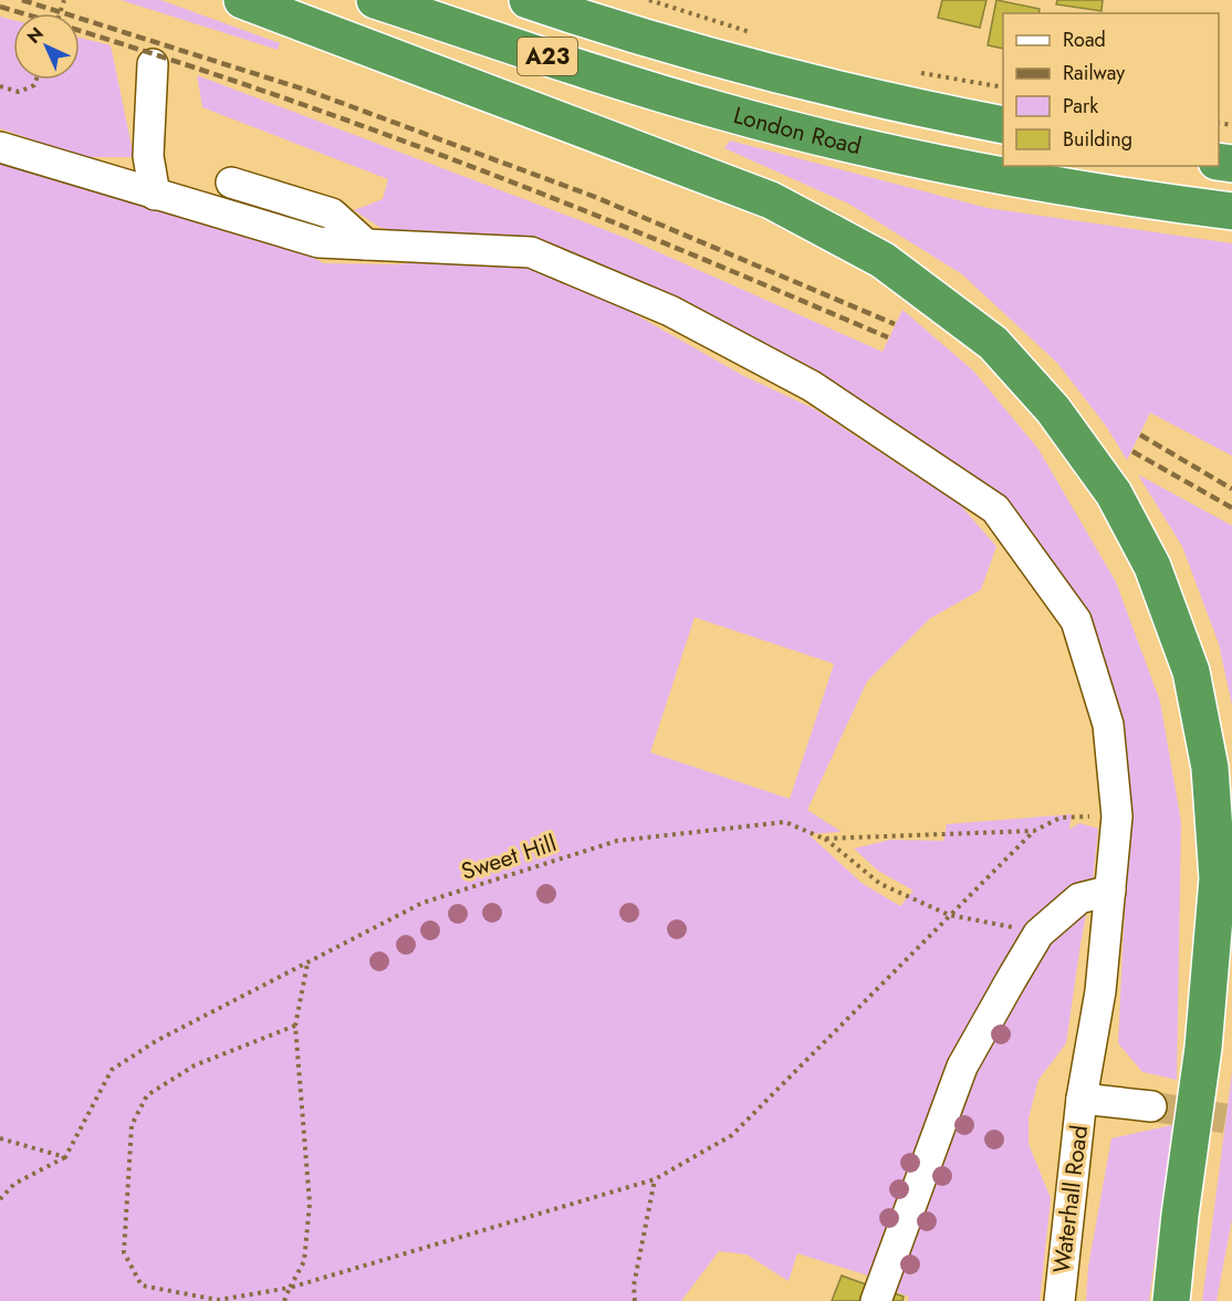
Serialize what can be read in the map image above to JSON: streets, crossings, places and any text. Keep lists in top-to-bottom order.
{
  "streets": {
    "highway": ["A23", "London Road"],
    "street": ["Waterhall Road"],
    "path": ["Sweet Hill"]
  },
  "crossings": [
    ["Sweet Hill", "Waterhall Road"]
  ],
  "legend": [
    "Road",
    "Railway",
    "Park",
    "Building"
  ],
  "north": "top left"
}
